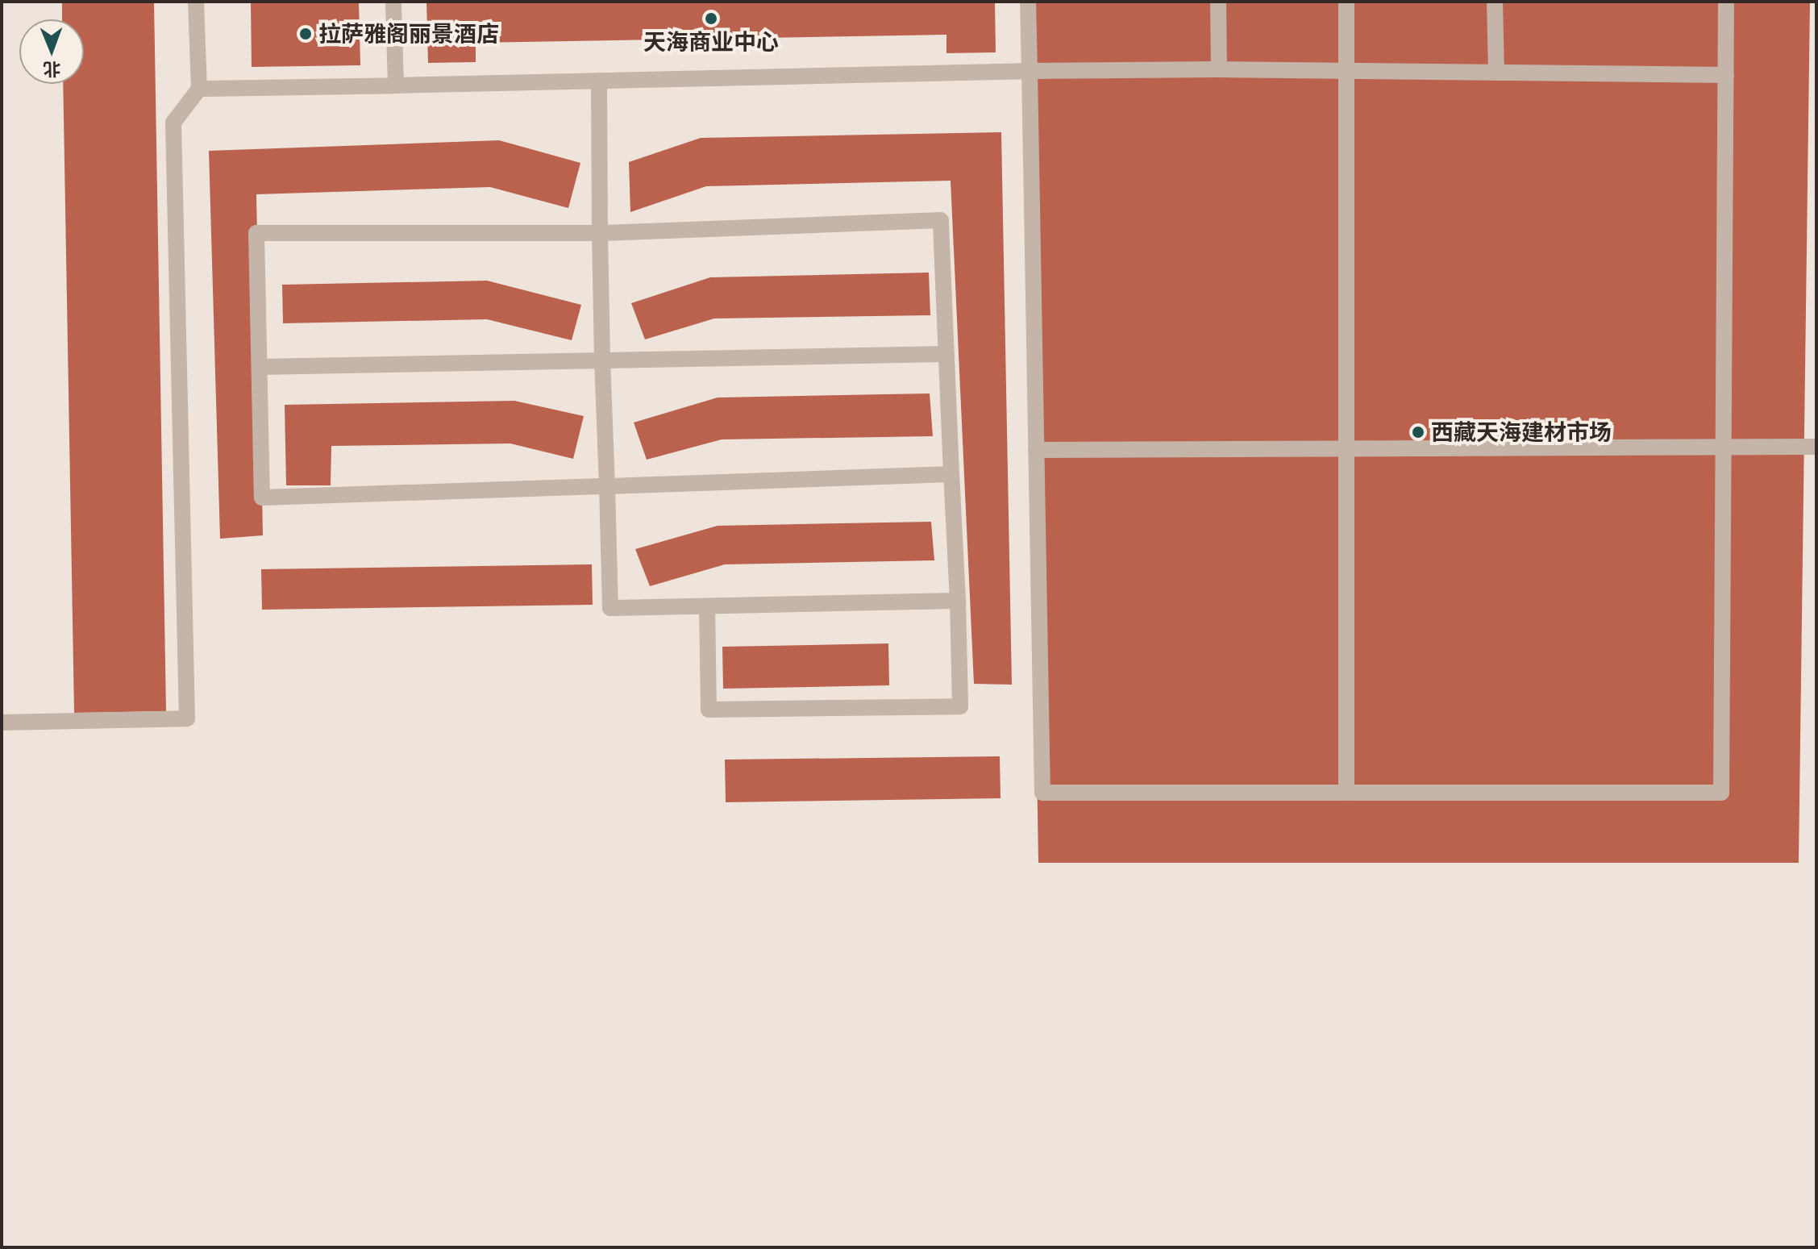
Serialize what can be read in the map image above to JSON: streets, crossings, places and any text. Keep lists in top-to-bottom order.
{
  "places": ["天海商业中心", "拉萨雅阁丽景酒店", "西藏天海建材市场"],
  "north": "bottom"
}
